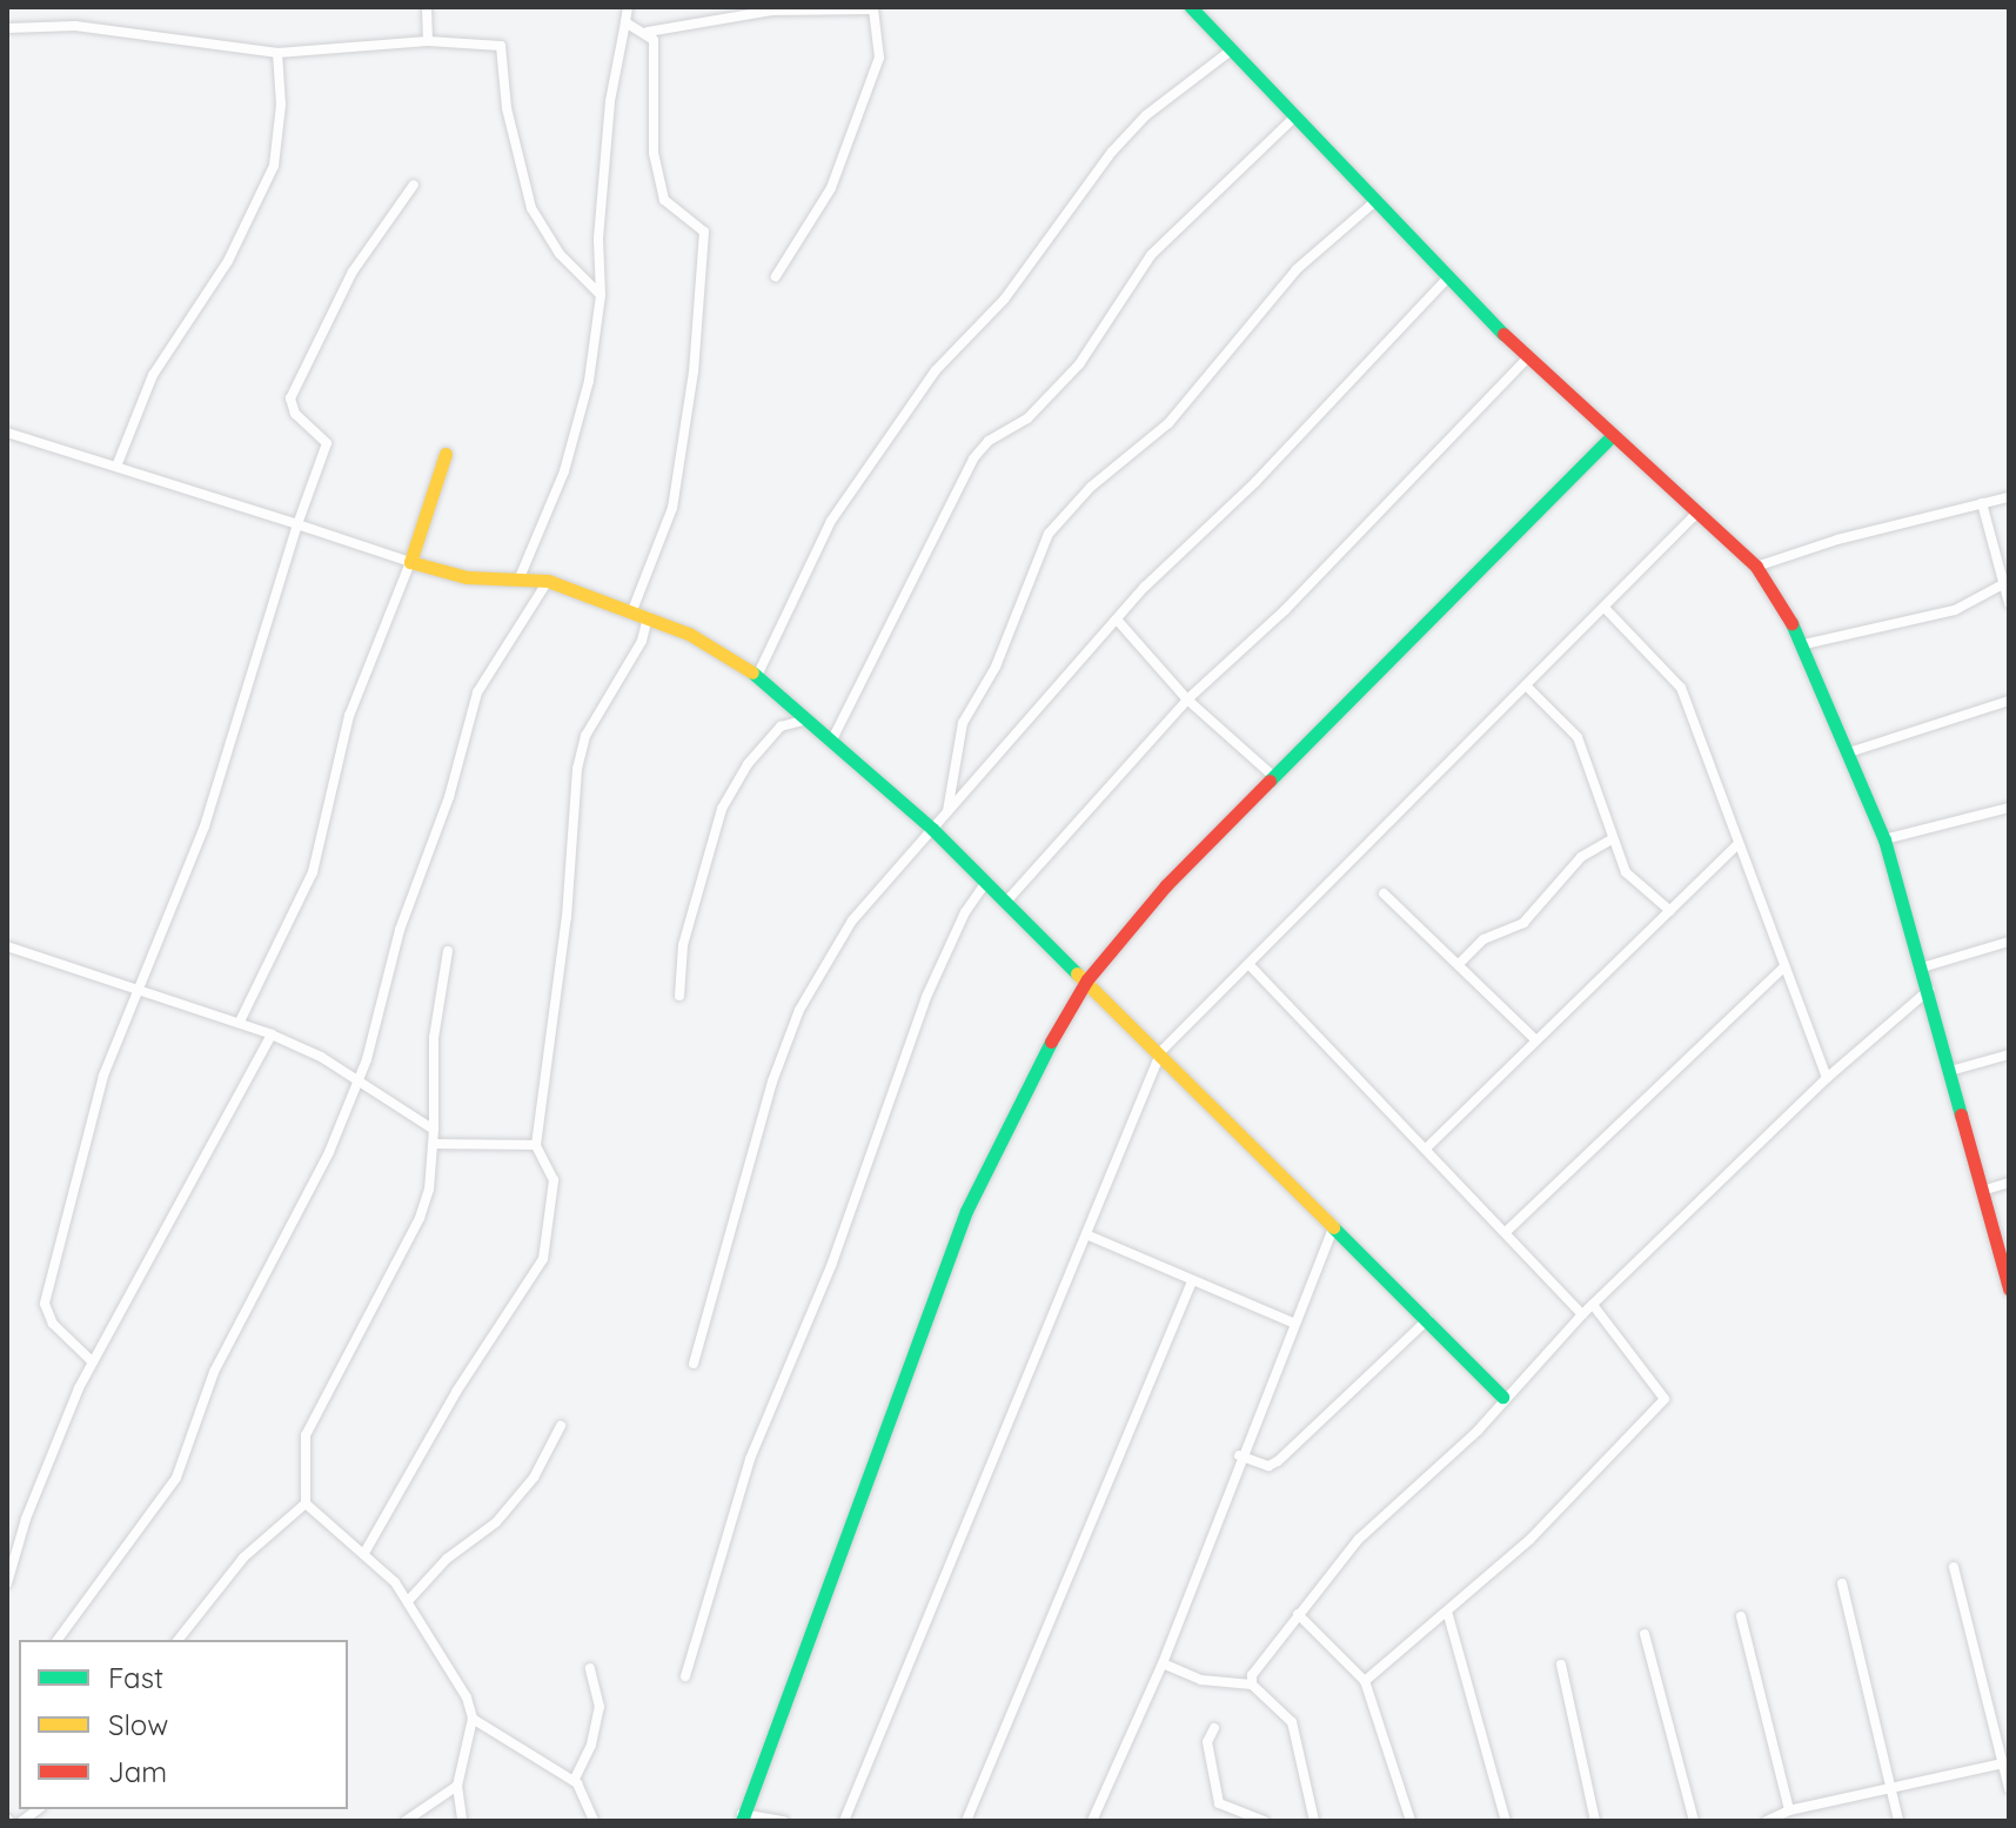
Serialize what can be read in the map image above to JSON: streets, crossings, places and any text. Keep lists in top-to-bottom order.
{
  "legend": ["Fast", "Slow", "Jam"]
}
